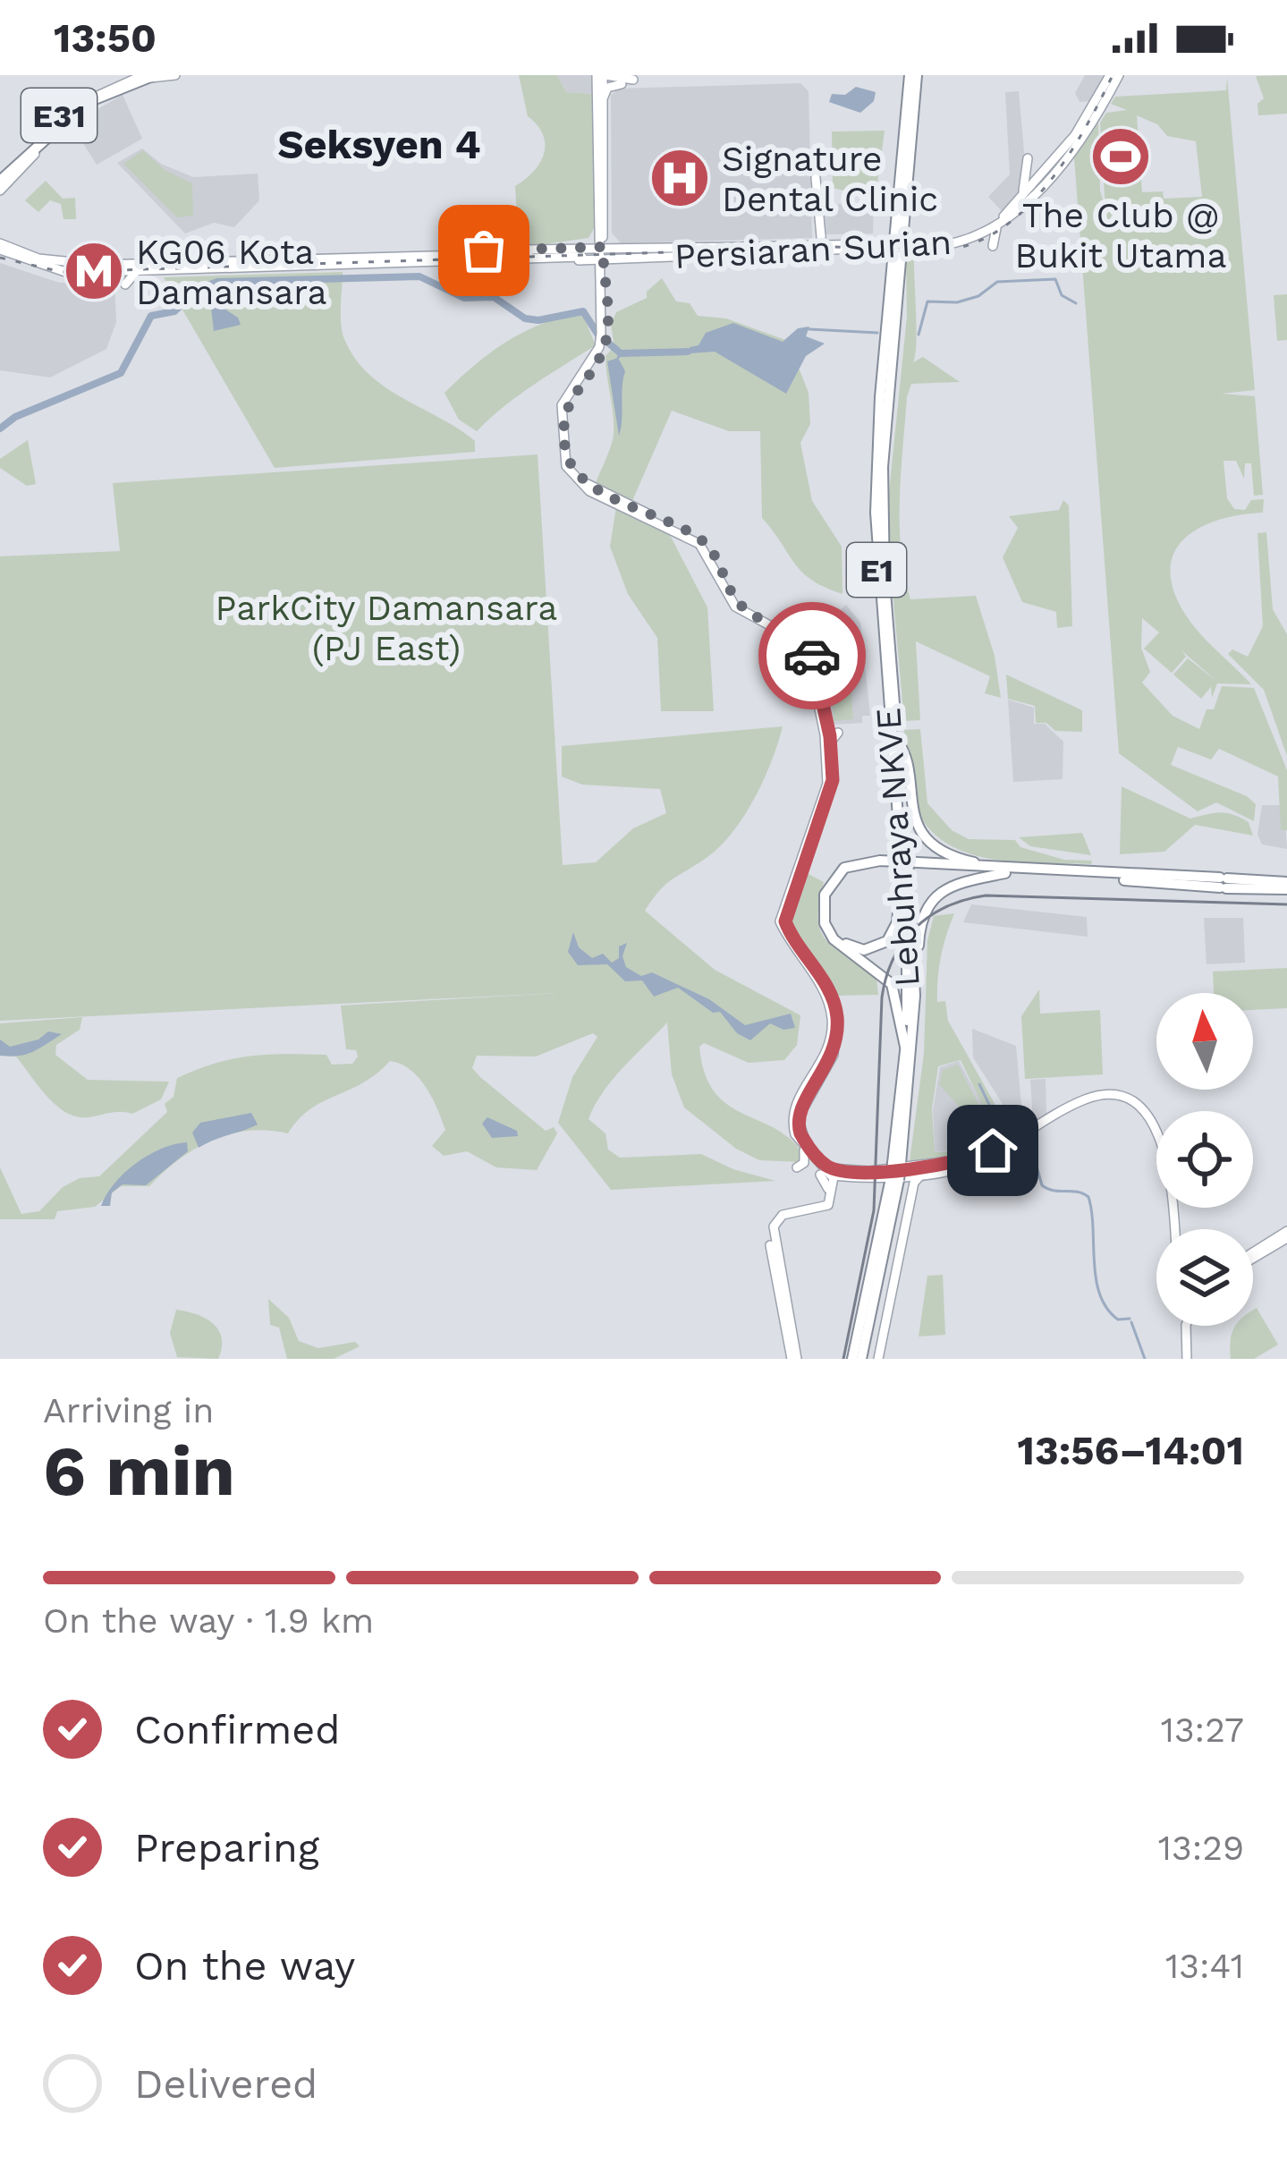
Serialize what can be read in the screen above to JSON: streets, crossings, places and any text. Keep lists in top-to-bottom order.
{
  "streets": {
    "highway": ["E31", "E1", "Lebuhraya NKVE"],
    "main road": ["Persiaran Surian"]
  },
  "districts": ["Seksyen 4"],
  "parks": ["ParkCity Damansara (PJ East)"],
  "places": {
    "sports": ["The Club @ Bukit Utama"],
    "hospital": ["Signature Dental Clinic"],
    "metro station": ["KG06 Kota Damansara"]
  },
  "north": "top",
  "page": {
    "status": "13:50",
    "heading": ["6 min", "Arriving in", "13:56–14:01"],
    "bar": "On the way · 1.9 km",
    "list": [
      ["Confirmed", "13:27"],
      ["Preparing", "13:29"],
      ["On the way", "13:41"],
      "Delivered"
    ]
  }
}
